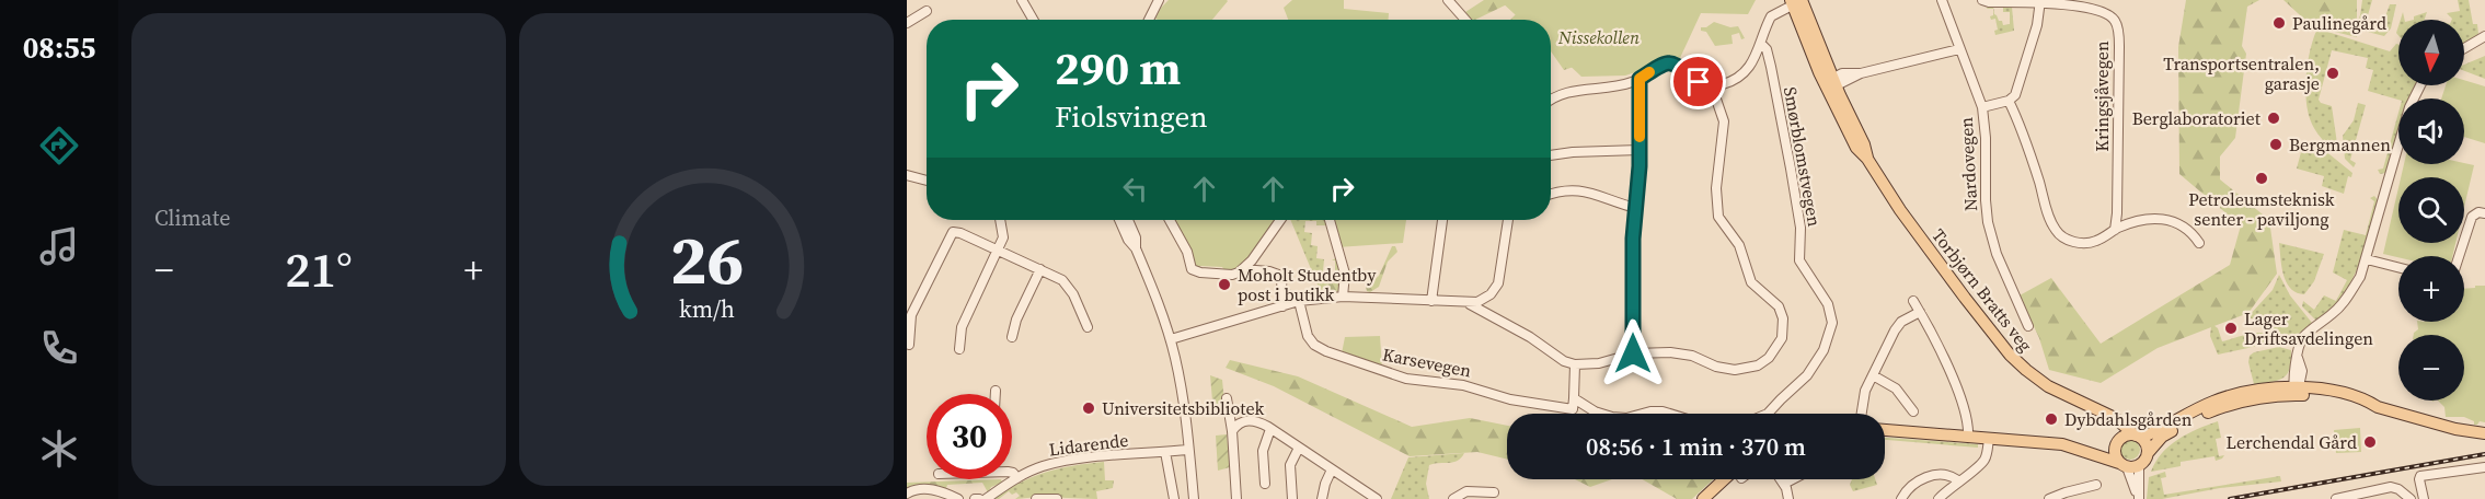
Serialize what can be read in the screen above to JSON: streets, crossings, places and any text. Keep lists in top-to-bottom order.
{
  "streets": {
    "main road": ["Torbjørn Bratts veg"],
    "street": [
      "Kringsjåvegen",
      "Smørblomstvegen",
      "Nardovegen",
      "Karsevegen",
      "Lidarende"
    ]
  },
  "parks": ["Nissekollen"],
  "places": [
    "Paulinegård",
    "Transportsentralen, garasje",
    "Berglaboratoriet",
    "Bergmannen",
    "Petroleumsteknisk senter - paviljong",
    "Moholt Studentby post i butikk",
    "Lager Driftsavdelingen",
    "Universitetsbibliotek",
    "Dybdahlsgården",
    "Lerchendal Gård"
  ],
  "north": "bottom",
  "page": {
    "tabs": "08:55",
    "tile": "Climate",
    "map_buttons": ["+", "−"],
    "turn": ["290 m", "Fiolsvingen"],
    "heat": ["−", "21°", "+"],
    "limit": "30",
    "trip": "08:56 · 1 min · 370 m",
    "gauge": ["26", "km/h"]
  }
}
